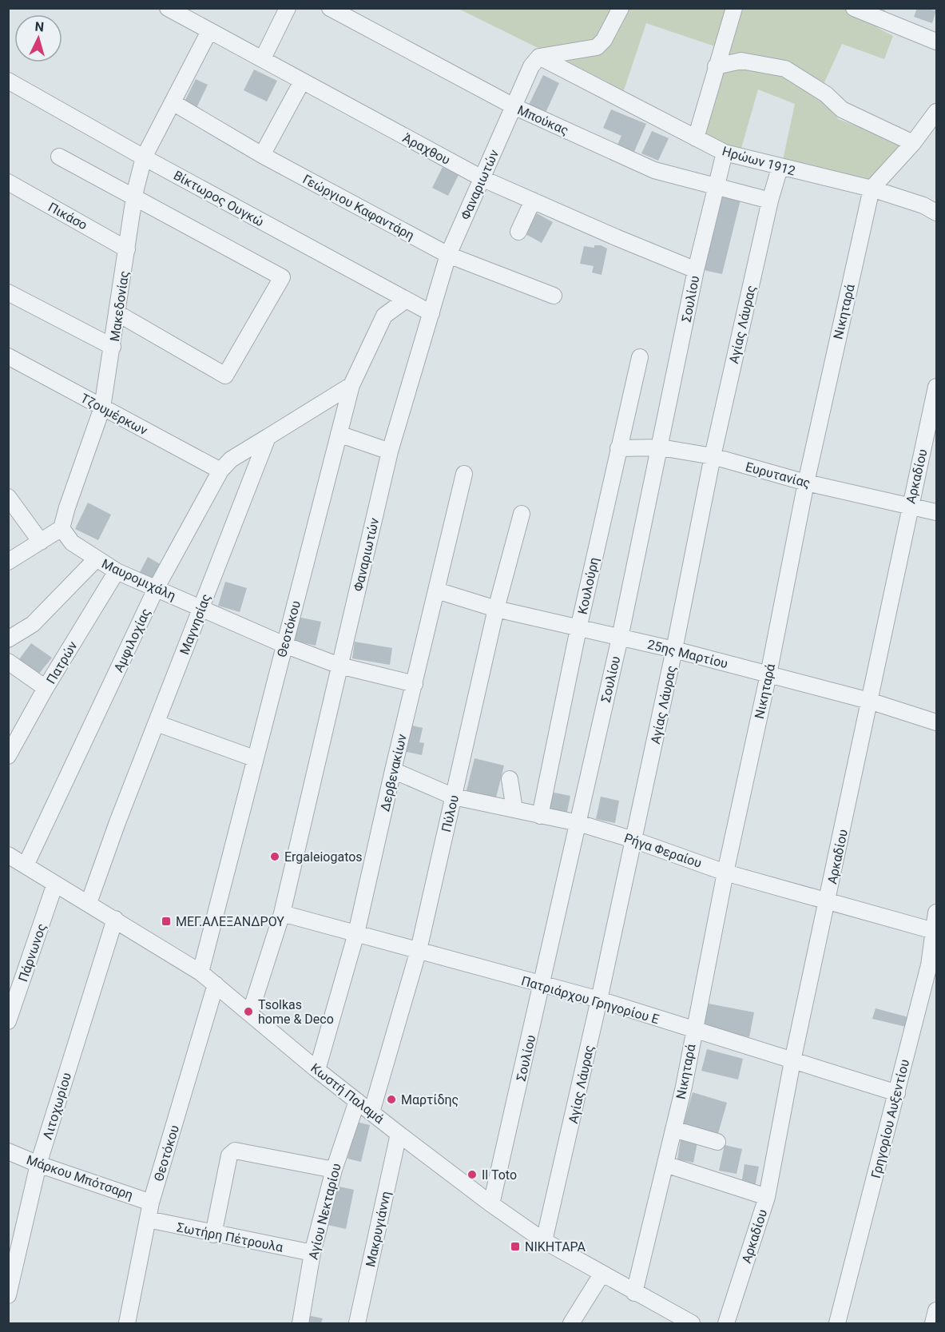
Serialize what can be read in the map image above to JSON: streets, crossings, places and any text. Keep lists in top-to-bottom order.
{
  "streets": {
    "street": [
      "Μπούκας",
      "Άραχθου",
      "Ηρώων 1912",
      "Φαναριωτών",
      "Βίκτωρος Ουγκώ",
      "Γεώργιου Καφαντάρη",
      "Πικάσο",
      "Σουλίου",
      "Μακεδονίας",
      "Νικηταρά",
      "Αγίας Λάυρας",
      "Τζουμέρκων",
      "Ευρυτανίας",
      "Αρκαδίου",
      "Μαυρομιχάλη",
      "Κουλούρη",
      "Μαγνησίας",
      "Θεοτόκου",
      "Αμφιλοχίας",
      "25ης Μαρτίου",
      "Πατρών",
      "Δερβενακίων",
      "Πύλου",
      "Ρήγα Φεραίου",
      "Πάρνωνος",
      "Πατριάρχου Γρηγορίου Ε",
      "Κωστή Παλαμά",
      "Λιτοχωρίου",
      "Γρηγορίου Αυξεντίου",
      "Μάρκου Μπότσαρη",
      "Αγίου Νεκταρίου",
      "Μακρυγιάννη",
      "Σωτήρη Πέτρουλα"
    ]
  },
  "crossings": [
    ["Μπούκας", "Φαναριωτών"],
    ["Μπούκας", "Σουλίου"],
    ["Μπούκας", "Αγίας Λάυρας"],
    ["Άραχθου", "Φαναριωτών"],
    ["Άραχθου", "Σουλίου"],
    ["Άραχθου", "Μακεδονίας"],
    ["Ηρώων 1912", "Φαναριωτών"],
    ["Ηρώων 1912", "Σουλίου"],
    ["Ηρώων 1912", "Νικηταρά"],
    ["Ηρώων 1912", "Αγίας Λάυρας"],
    ["Φαναριωτών", "Βίκτωρος Ουγκώ"],
    ["Φαναριωτών", "Γεώργιου Καφαντάρη"],
    ["Φαναριωτών", "Μαυρομιχάλη"],
    ["Φαναριωτών", "Πατριάρχου Γρηγορίου Ε"],
    ["Φαναριωτών", "Κωστή Παλαμά"],
    ["Βίκτωρος Ουγκώ", "Μακεδονίας"],
    ["Βίκτωρος Ουγκώ", "Θεοτόκου"],
    ["Γεώργιου Καφαντάρη", "Μακεδονίας"],
    ["Πικάσο", "Μακεδονίας"],
    ["Σουλίου", "Ευρυτανίας"],
    ["Σουλίου", "25ης Μαρτίου"],
    ["Σουλίου", "Ρήγα Φεραίου"],
    ["Σουλίου", "Πατριάρχου Γρηγορίου Ε"],
    ["Σουλίου", "Κωστή Παλαμά"],
    ["Μακεδονίας", "Τζουμέρκων"],
    ["Μακεδονίας", "Μαυρομιχάλη"],
    ["Νικηταρά", "Ευρυτανίας"],
    ["Νικηταρά", "25ης Μαρτίου"],
    ["Νικηταρά", "Ρήγα Φεραίου"],
    ["Νικηταρά", "Πατριάρχου Γρηγορίου Ε"],
    ["Νικηταρά", "Κωστή Παλαμά"],
    ["Αγίας Λάυρας", "Ευρυτανίας"],
    ["Αγίας Λάυρας", "25ης Μαρτίου"],
    ["Αγίας Λάυρας", "Ρήγα Φεραίου"],
    ["Αγίας Λάυρας", "Πατριάρχου Γρηγορίου Ε"],
    ["Αγίας Λάυρας", "Κωστή Παλαμά"],
    ["Τζουμέρκων", "Αμφιλοχίας"],
    ["Ευρυτανίας", "Αρκαδίου"],
    ["Ευρυτανίας", "Κουλούρη"],
    ["Αρκαδίου", "25ης Μαρτίου"],
    ["Αρκαδίου", "Ρήγα Φεραίου"],
    ["Αρκαδίου", "Πατριάρχου Γρηγορίου Ε"],
    ["Μαυρομιχάλη", "Μαγνησίας"],
    ["Μαυρομιχάλη", "Θεοτόκου"],
    ["Μαυρομιχάλη", "Αμφιλοχίας"],
    ["Μαυρομιχάλη", "Πατρών"],
    ["Μαυρομιχάλη", "Δερβενακίων"],
    ["Κουλούρη", "25ης Μαρτίου"],
    ["Κουλούρη", "Ρήγα Φεραίου"],
    ["Μαγνησίας", "Αμφιλοχίας"],
    ["Μαγνησίας", "Κωστή Παλαμά"],
    ["Θεοτόκου", "Κωστή Παλαμά"],
    ["Θεοτόκου", "Μάρκου Μπότσαρη"],
    ["Θεοτόκου", "Σωτήρη Πέτρουλα"],
    ["Αμφιλοχίας", "Κωστή Παλαμά"],
    ["25ης Μαρτίου", "Δερβενακίων"],
    ["25ης Μαρτίου", "Πύλου"],
    ["Δερβενακίων", "Ρήγα Φεραίου"],
    ["Δερβενακίων", "Πατριάρχου Γρηγορίου Ε"],
    ["Δερβενακίων", "Κωστή Παλαμά"],
    ["Πύλου", "Ρήγα Φεραίου"],
    ["Πύλου", "Πατριάρχου Γρηγορίου Ε"],
    ["Πύλου", "Κωστή Παλαμά"],
    ["Ρήγα Φεραίου", "Γρηγορίου Αυξεντίου"],
    ["Πάρνωνος", "Κωστή Παλαμά"],
    ["Πατριάρχου Γρηγορίου Ε", "Γρηγορίου Αυξεντίου"],
    ["Κωστή Παλαμά", "Λιτοχωρίου"],
    ["Κωστή Παλαμά", "Αγίου Νεκταρίου"],
    ["Κωστή Παλαμά", "Μακρυγιάννη"],
    ["Λιτοχωρίου", "Μάρκου Μπότσαρη"],
    ["Αγίου Νεκταρίου", "Σωτήρη Πέτρουλα"]
  ],
  "places": {
    "other": [
      "Ergaleiogatos",
      "Tsolkas home & Deco",
      "Μαρτίδης",
      "Il Toto"
    ],
    "transit": ["ΜΕΓ.ΑΛΕΞΑΝΔΡΟΥ", "ΝΙΚΗΤΑΡΑ"]
  },
  "north": "top"
}
